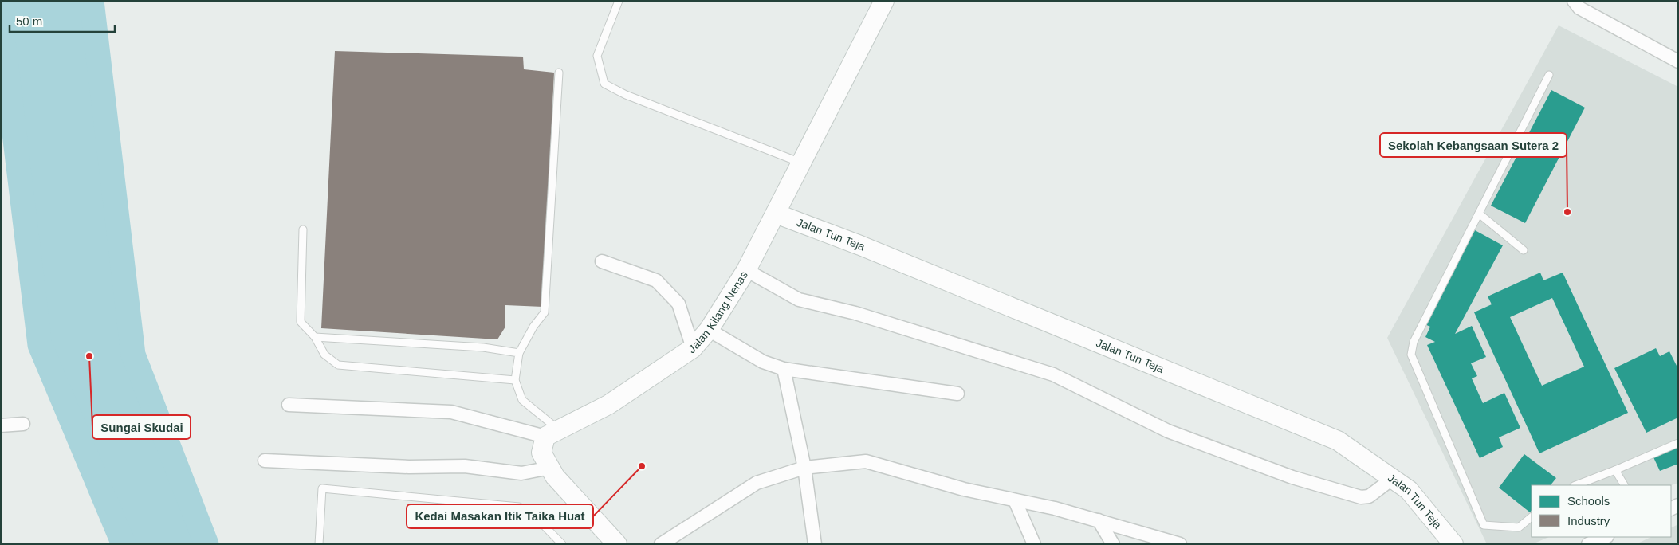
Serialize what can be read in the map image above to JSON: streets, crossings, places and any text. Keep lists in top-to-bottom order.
{
  "streets": {
    "street": ["Jalan Tun Teja", "Jalan Kilang Nenas"]
  },
  "crossings": [
    ["Jalan Tun Teja", "Jalan Kilang Nenas"]
  ],
  "places": ["Sekolah Kebangsaan Sutera 2", "Sungai Skudai", "Kedai Masakan Itik Taika Huat"],
  "legend": ["Schools", "Industry"],
  "scale_bar": "50 m"
}
